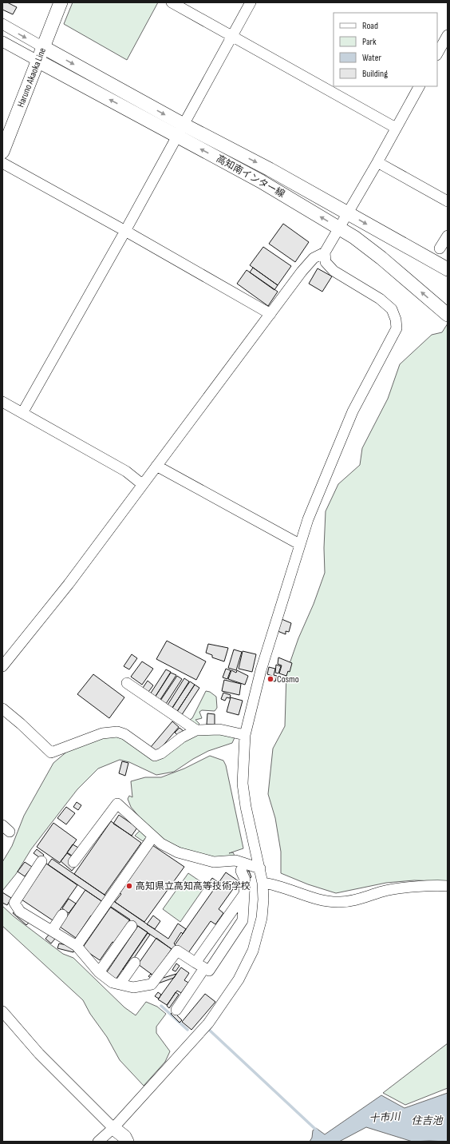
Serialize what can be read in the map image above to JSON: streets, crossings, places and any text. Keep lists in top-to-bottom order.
{
  "streets": {
    "main road": ["Haruno Akaoka Line", "高知南インター線"]
  },
  "crossings": [
    ["Haruno Akaoka Line", "高知南インター線"]
  ],
  "water": ["十市川", "住吉池"],
  "places": ["Cosmo", "高知県立高知高等技術学校"],
  "legend": [
    "Road",
    "Park",
    "Water",
    "Building"
  ]
}
